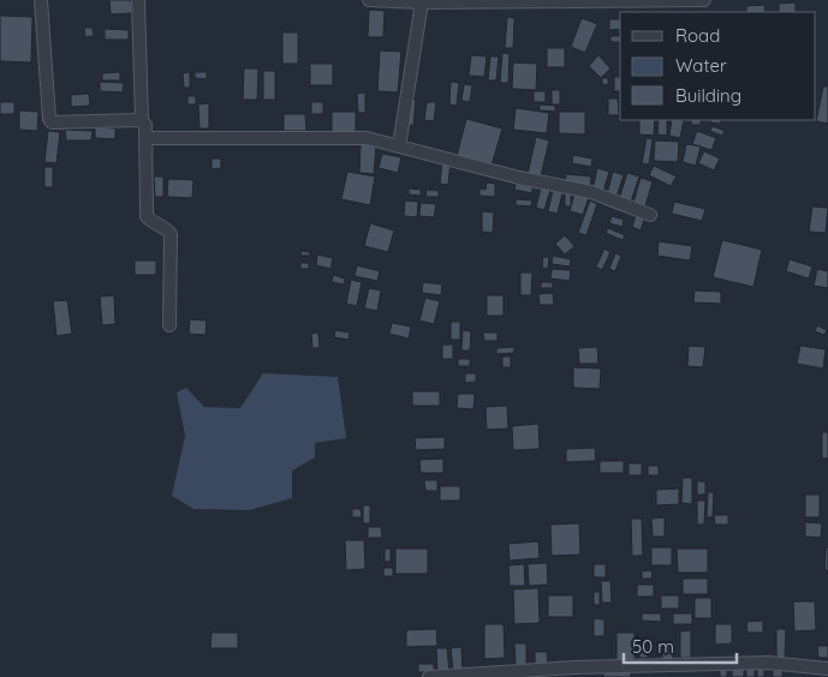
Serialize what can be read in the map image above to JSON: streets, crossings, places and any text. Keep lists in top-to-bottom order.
{
  "legend": ["Road", "Water", "Building"],
  "scale_bar": "50 m"
}
